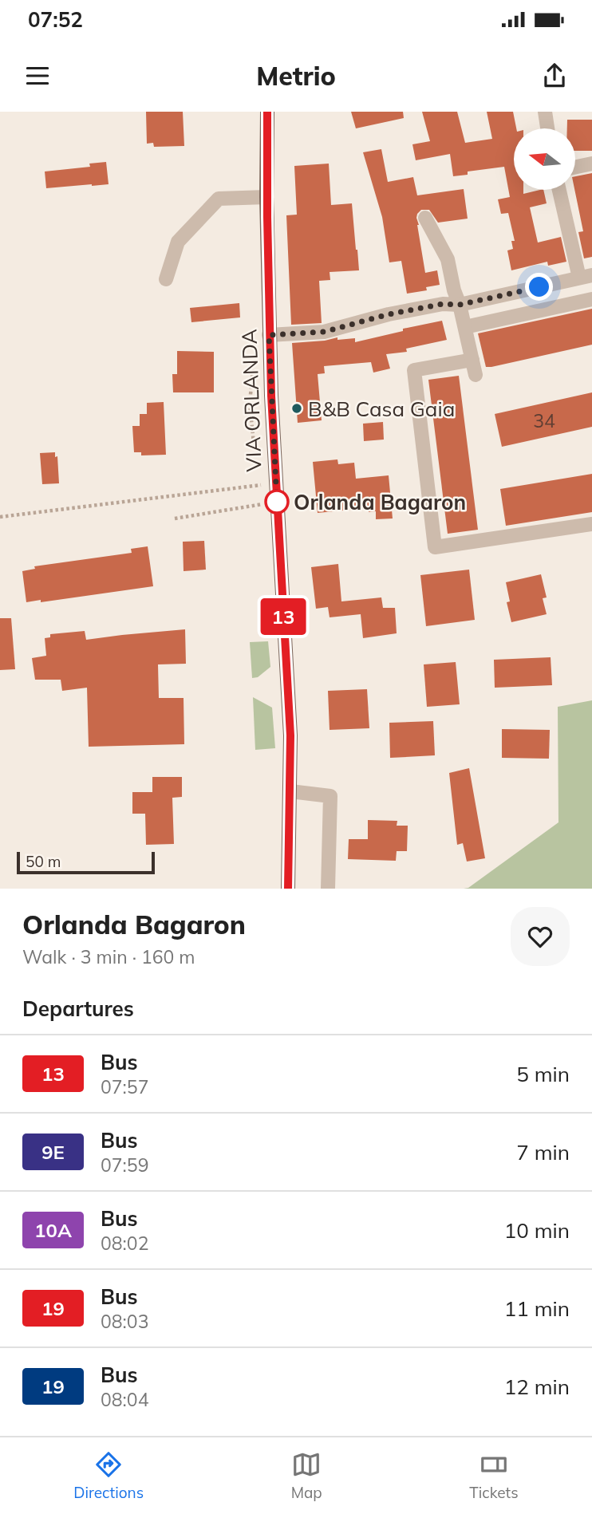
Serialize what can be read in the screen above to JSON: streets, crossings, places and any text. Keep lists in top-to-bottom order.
{
  "streets": {
    "main road": ["VIA ORLANDA"]
  },
  "places": ["B&B Casa Gaia", "Orlanda Bagaron"],
  "lines": ["bus line 13"],
  "house_numbers": ["34"],
  "scale_bar": "50 m",
  "north": "left",
  "page": {
    "status": "07:52",
    "header": "Metrio",
    "on_map": "13",
    "scale": "50 m",
    "heading": [
      ["Orlanda Bagaron", "Walk · 3 min · 160 m"],
      "Departures"
    ],
    "list": [
      {
        "mark": "13",
        "name": "Bus",
        "note": "07:57",
        "value": "5 min"
      },
      {
        "mark": "9E",
        "name": "Bus",
        "note": "07:59",
        "value": "7 min"
      },
      {
        "mark": "10A",
        "name": "Bus",
        "note": "08:02",
        "value": "10 min"
      },
      {
        "mark": "19",
        "name": "Bus",
        "note": "08:03",
        "value": "11 min"
      },
      {
        "mark": "19",
        "name": "Bus",
        "note": "08:04",
        "value": "12 min"
      }
    ],
    "tabs": ["Directions", "Map", "Tickets"]
  }
}
